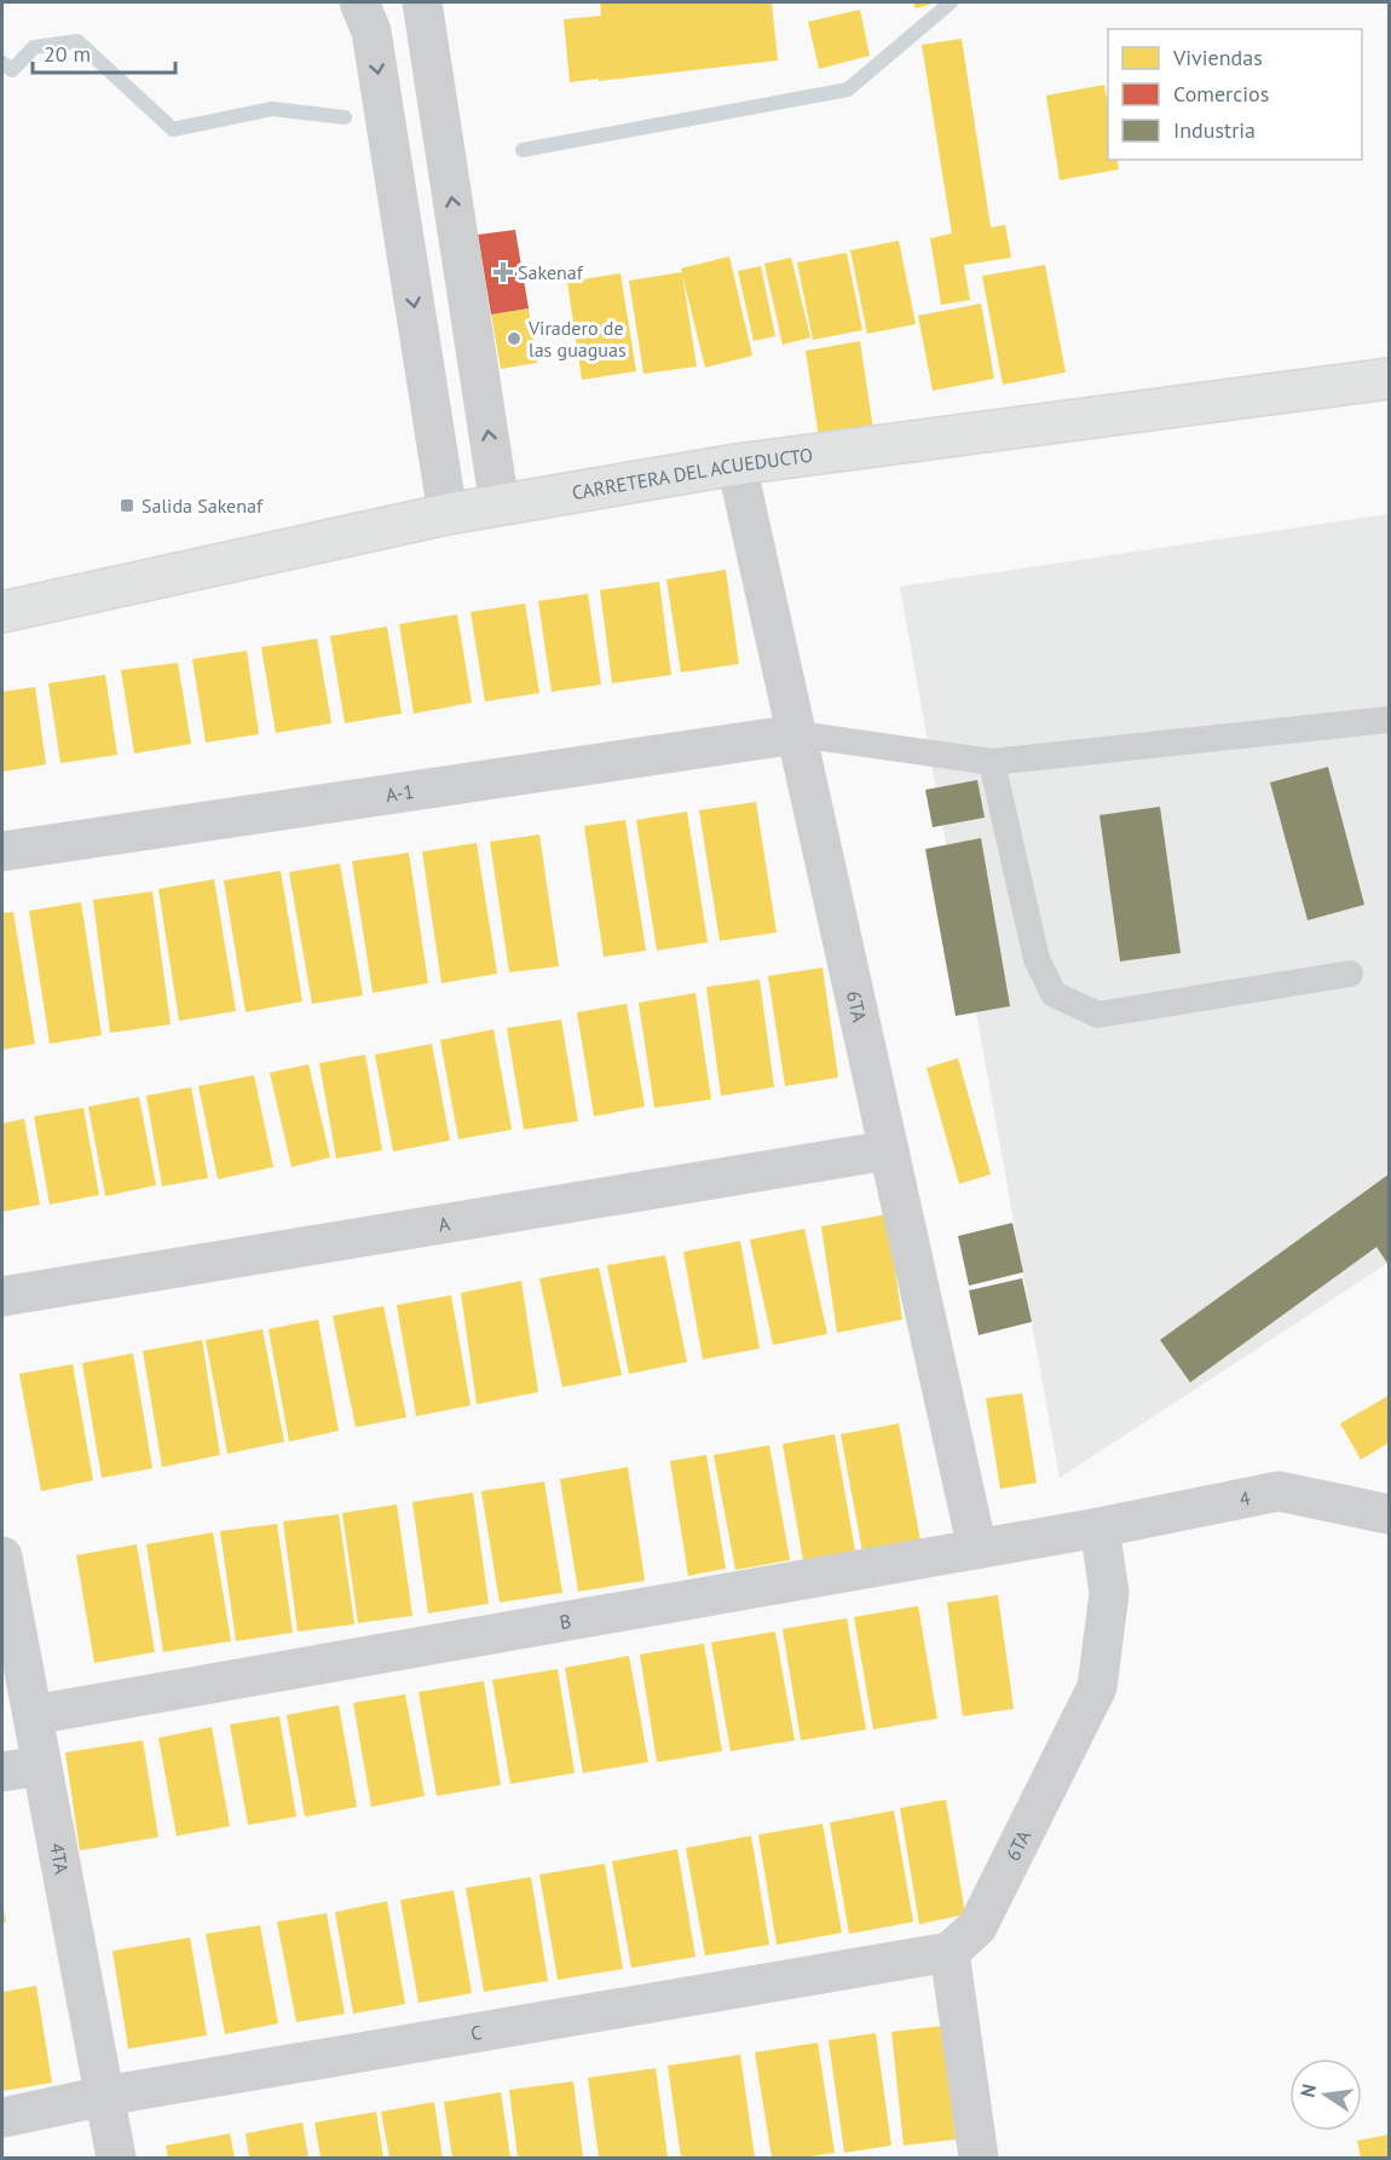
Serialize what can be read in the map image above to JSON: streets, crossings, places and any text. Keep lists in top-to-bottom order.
{
  "streets": {
    "street": [
      "CARRETERA DEL ACUEDUCTO",
      "A-1",
      "6TA",
      "A",
      "4",
      "B",
      "4TA",
      "C"
    ]
  },
  "crossings": [
    ["CARRETERA DEL ACUEDUCTO", "6TA"],
    ["A-1", "6TA"],
    ["6TA", "A"],
    ["6TA", "4"],
    ["6TA", "B"],
    ["6TA", "C"],
    ["4", "B"],
    ["B", "4TA"],
    ["4TA", "C"]
  ],
  "places": {
    "health": ["Sakenaf"],
    "other": ["Viradero de las guaguas"],
    "transit": ["Salida Sakenaf"]
  },
  "legend": ["Viviendas", "Comercios", "Industria"],
  "scale_bar": "20 m",
  "north": "left"
}
